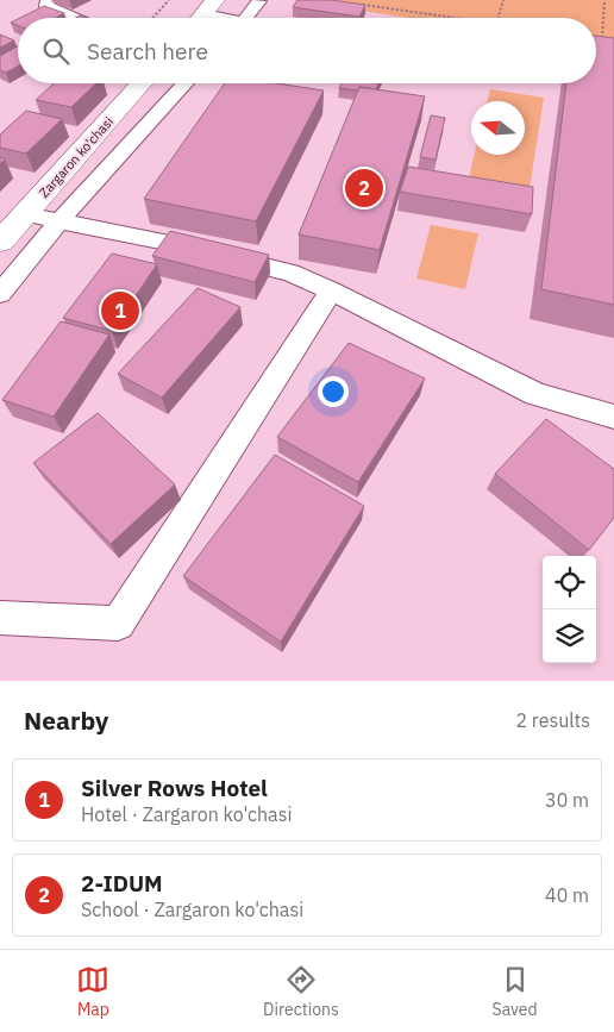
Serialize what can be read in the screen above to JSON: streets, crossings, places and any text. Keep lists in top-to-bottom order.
{
  "streets": {
    "street": ["Zargaron ko'chasi"]
  },
  "north": "left",
  "page": {
    "search": "Search here",
    "pins": ["2", "1"],
    "heading": ["Nearby", "2 results"],
    "list": [
      {
        "mark": "1",
        "name": "Silver Rows Hotel",
        "note": "Hotel · Zargaron ko'chasi",
        "value": "30 m"
      },
      {
        "mark": "2",
        "name": "2-IDUM",
        "note": "School · Zargaron ko'chasi",
        "value": "40 m"
      }
    ],
    "nav": ["Map", "Directions", "Saved"]
  }
}
